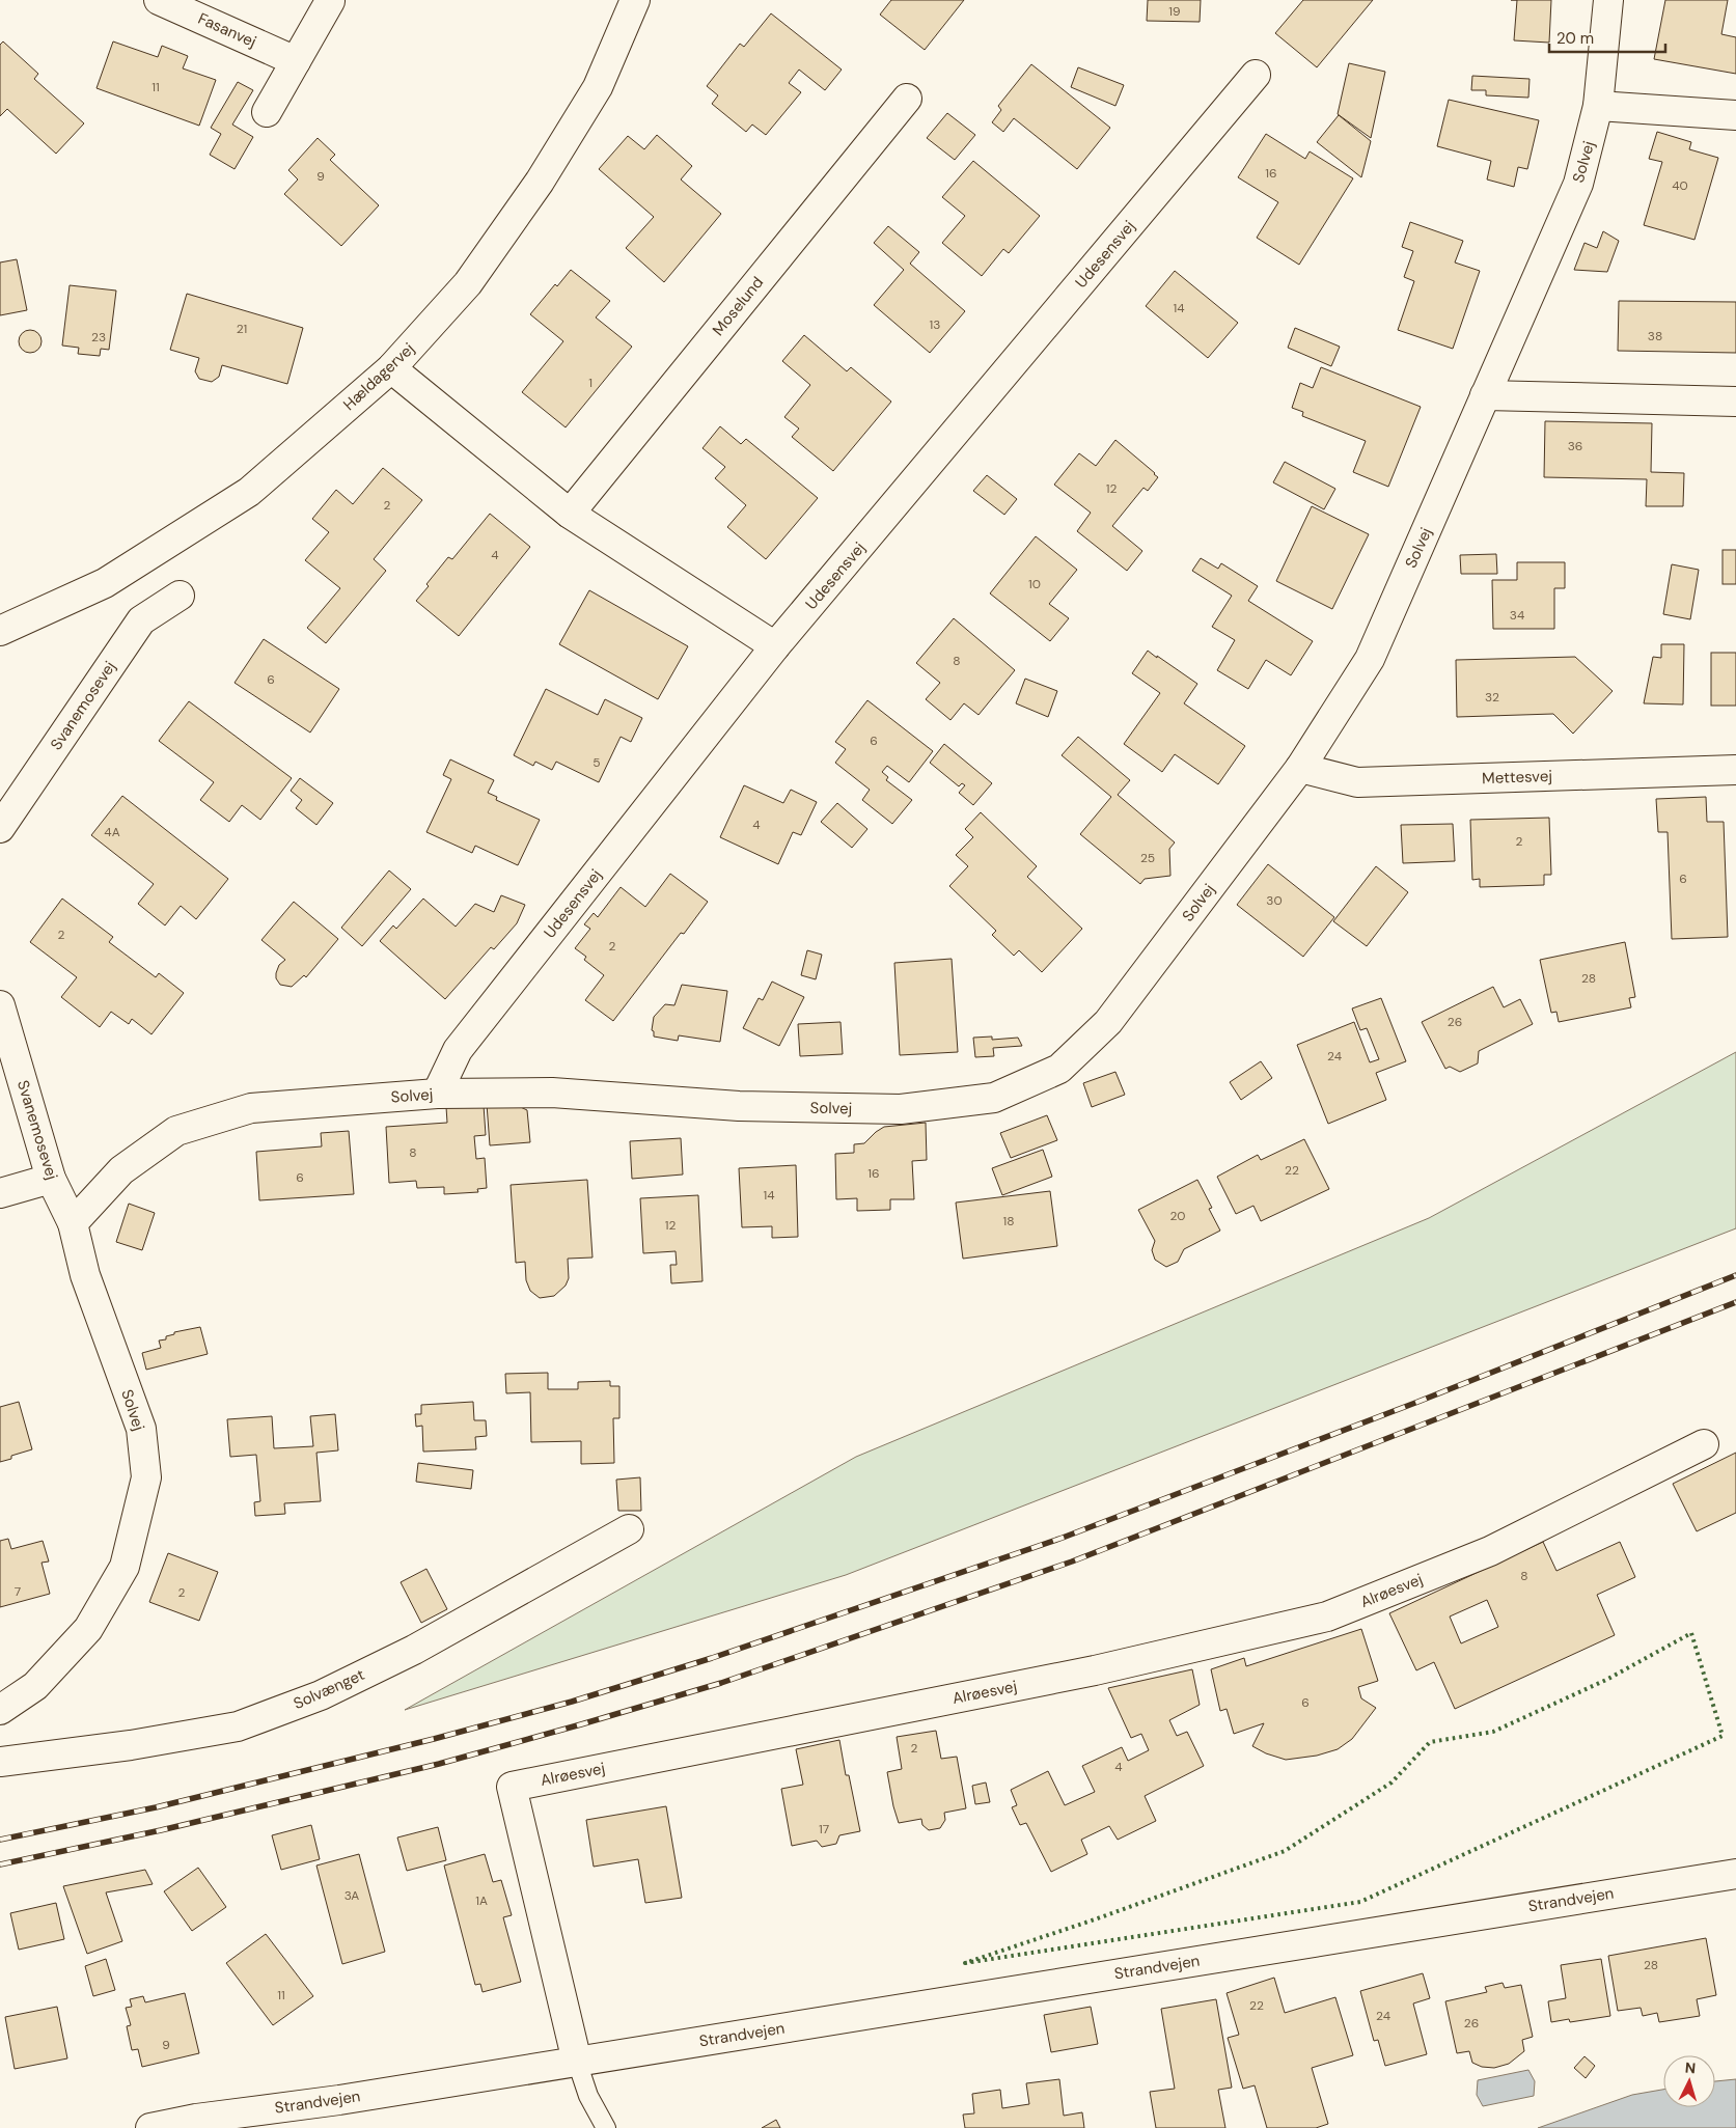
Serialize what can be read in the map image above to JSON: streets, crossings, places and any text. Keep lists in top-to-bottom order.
{
  "streets": {
    "street": [
      "Fasanvej",
      "Solvej",
      "Udesensvej",
      "Moselund",
      "Hældagervej",
      "Svanemosevej",
      "Mettesvej",
      "Alrøesvej",
      "Solvænget",
      "Strandvejen"
    ]
  },
  "crossings": [
    ["Solvej", "Udesensvej"],
    ["Solvej", "Svanemosevej"],
    ["Solvej", "Mettesvej"],
    ["Alrøesvej", "Strandvejen"]
  ],
  "house_numbers": [
    "19",
    "11",
    "16",
    "9",
    "40",
    "14",
    "13",
    "21",
    "38",
    "23",
    "1",
    "36",
    "12",
    "2",
    "4",
    "10",
    "34",
    "8",
    "6",
    "32",
    "6",
    "5",
    "4",
    "4A",
    "2",
    "25",
    "6",
    "30",
    "2",
    "2",
    "28",
    "26",
    "24",
    "8",
    "22",
    "16",
    "6",
    "14",
    "20",
    "18",
    "12",
    "8",
    "7",
    "2",
    "6",
    "2",
    "4",
    "17",
    "3A",
    "1A",
    "28",
    "11",
    "22",
    "24",
    "26",
    "9"
  ],
  "scale_bar": "20 m",
  "north": "top"
}
